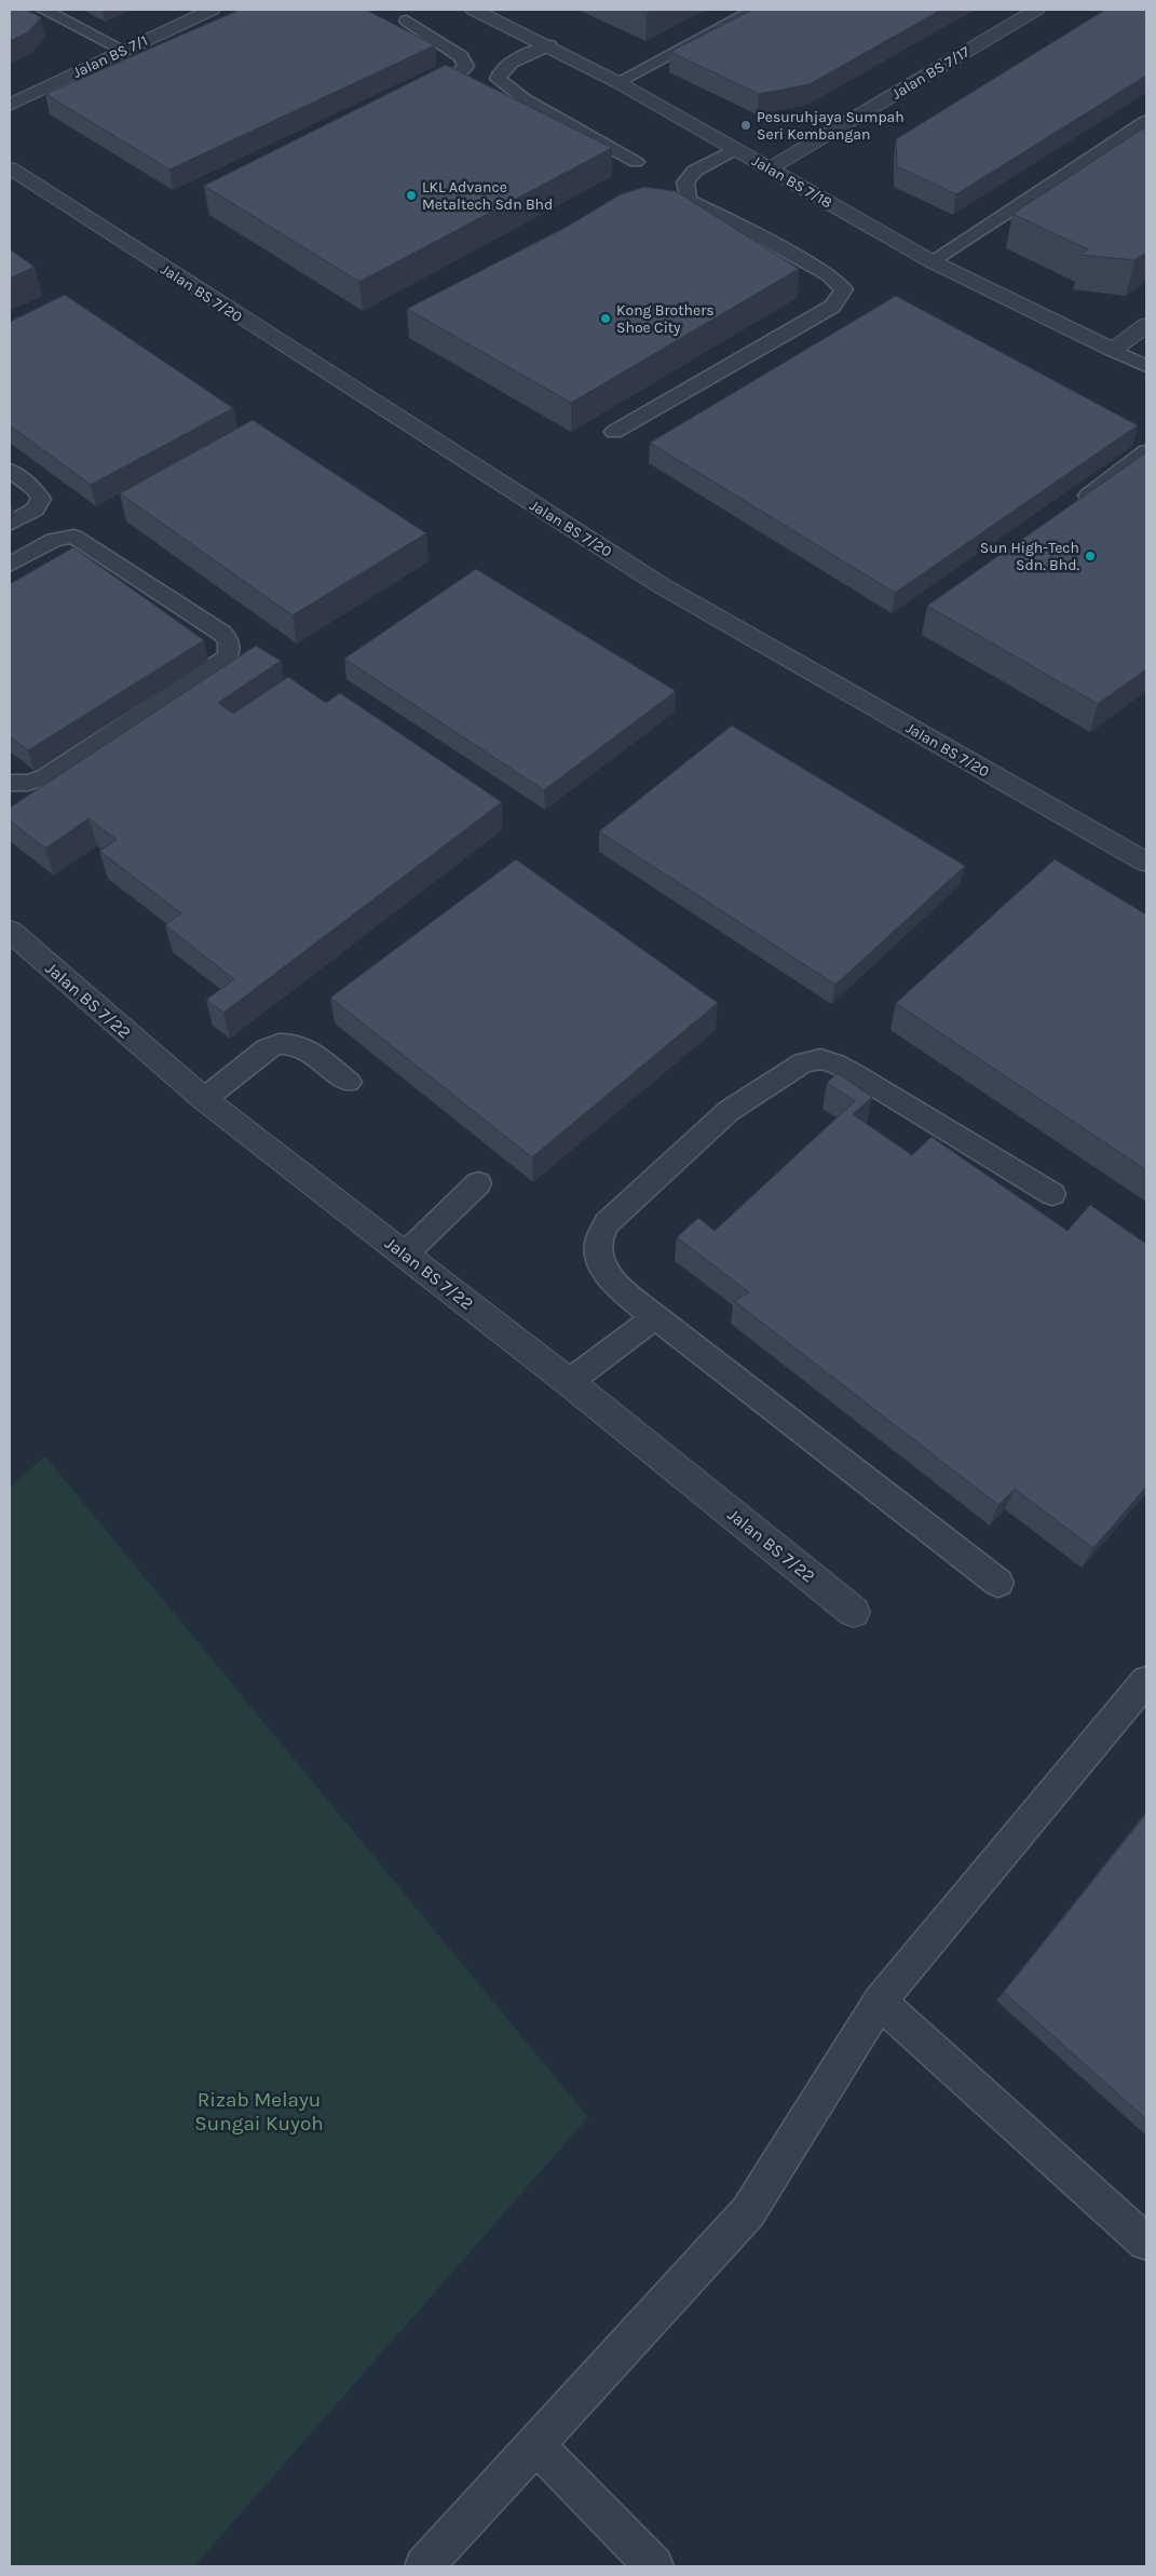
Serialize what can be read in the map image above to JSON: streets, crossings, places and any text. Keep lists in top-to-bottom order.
{
  "streets": {
    "street": [
      "Jalan BS 7/1",
      "Jalan BS 7/17",
      "Jalan BS 7/18",
      "Jalan BS 7/20",
      "Jalan BS 7/22"
    ]
  },
  "crossings": [
    ["Jalan BS 7/17", "Jalan BS 7/18"]
  ],
  "parks": ["Rizab Melayu Sungai Kuyoh"],
  "places": [
    "Pesuruhjaya Sumpah Seri Kembangan",
    "LKL Advance Metaltech Sdn Bhd",
    "Kong Brothers Shoe City",
    "Sun High-Tech Sdn. Bhd."
  ]
}
